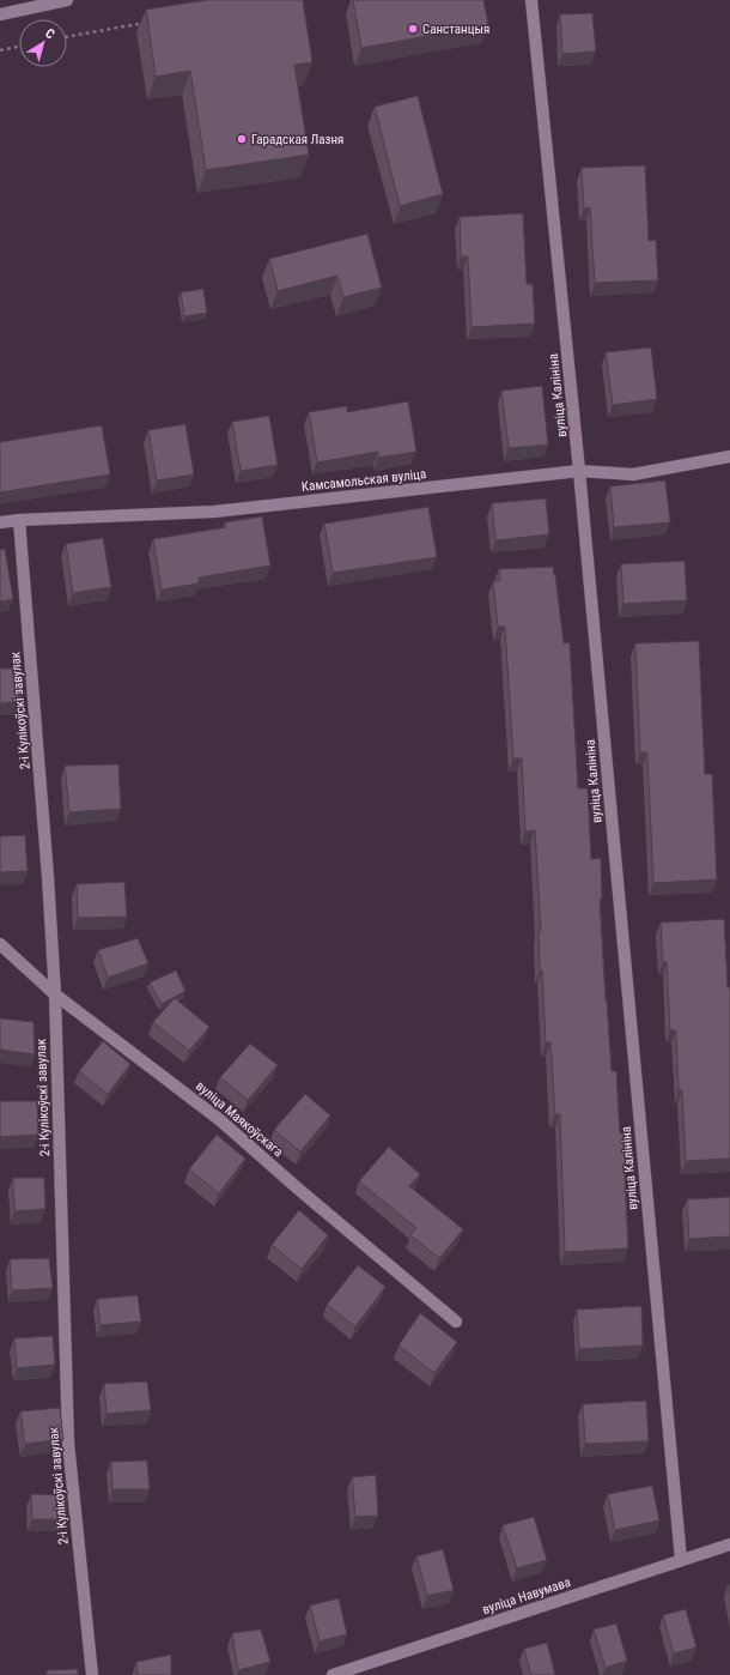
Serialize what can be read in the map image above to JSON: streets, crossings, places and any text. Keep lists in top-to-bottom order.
{
  "streets": {
    "street": [
      "вуліца Калініна",
      "Камсамольская вуліца",
      "2-і Кулікоўскі завулак",
      "вуліца Маякоўскага",
      "вуліца Навумава"
    ]
  },
  "crossings": [
    ["вуліца Калініна", "Камсамольская вуліца"],
    ["вуліца Калініна", "вуліца Навумава"],
    ["Камсамольская вуліца", "2-і Кулікоўскі завулак"],
    ["2-і Кулікоўскі завулак", "вуліца Маякоўскага"]
  ],
  "places": ["Санстанцыя", "Гарадская Лазня"],
  "north": "top right"
}
